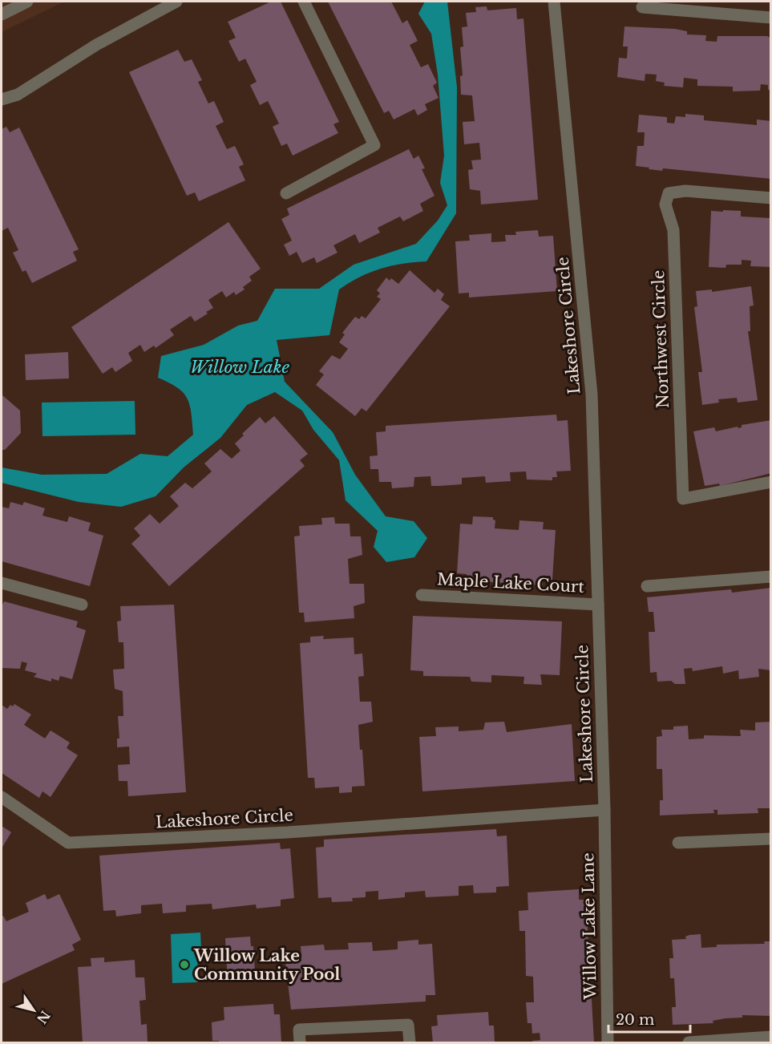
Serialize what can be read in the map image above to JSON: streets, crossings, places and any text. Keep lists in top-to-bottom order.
{
  "streets": {
    "street": [
      "Lakeshore Circle",
      "Northwest Circle",
      "Maple Lake Court",
      "Willow Lake Lane"
    ]
  },
  "crossings": [
    ["Lakeshore Circle", "Maple Lake Court"],
    ["Lakeshore Circle", "Willow Lake Lane"]
  ],
  "water": ["Willow Lake"],
  "places": ["Willow Lake Community Pool"],
  "scale_bar": "20 m",
  "north": "bottom right"
}
